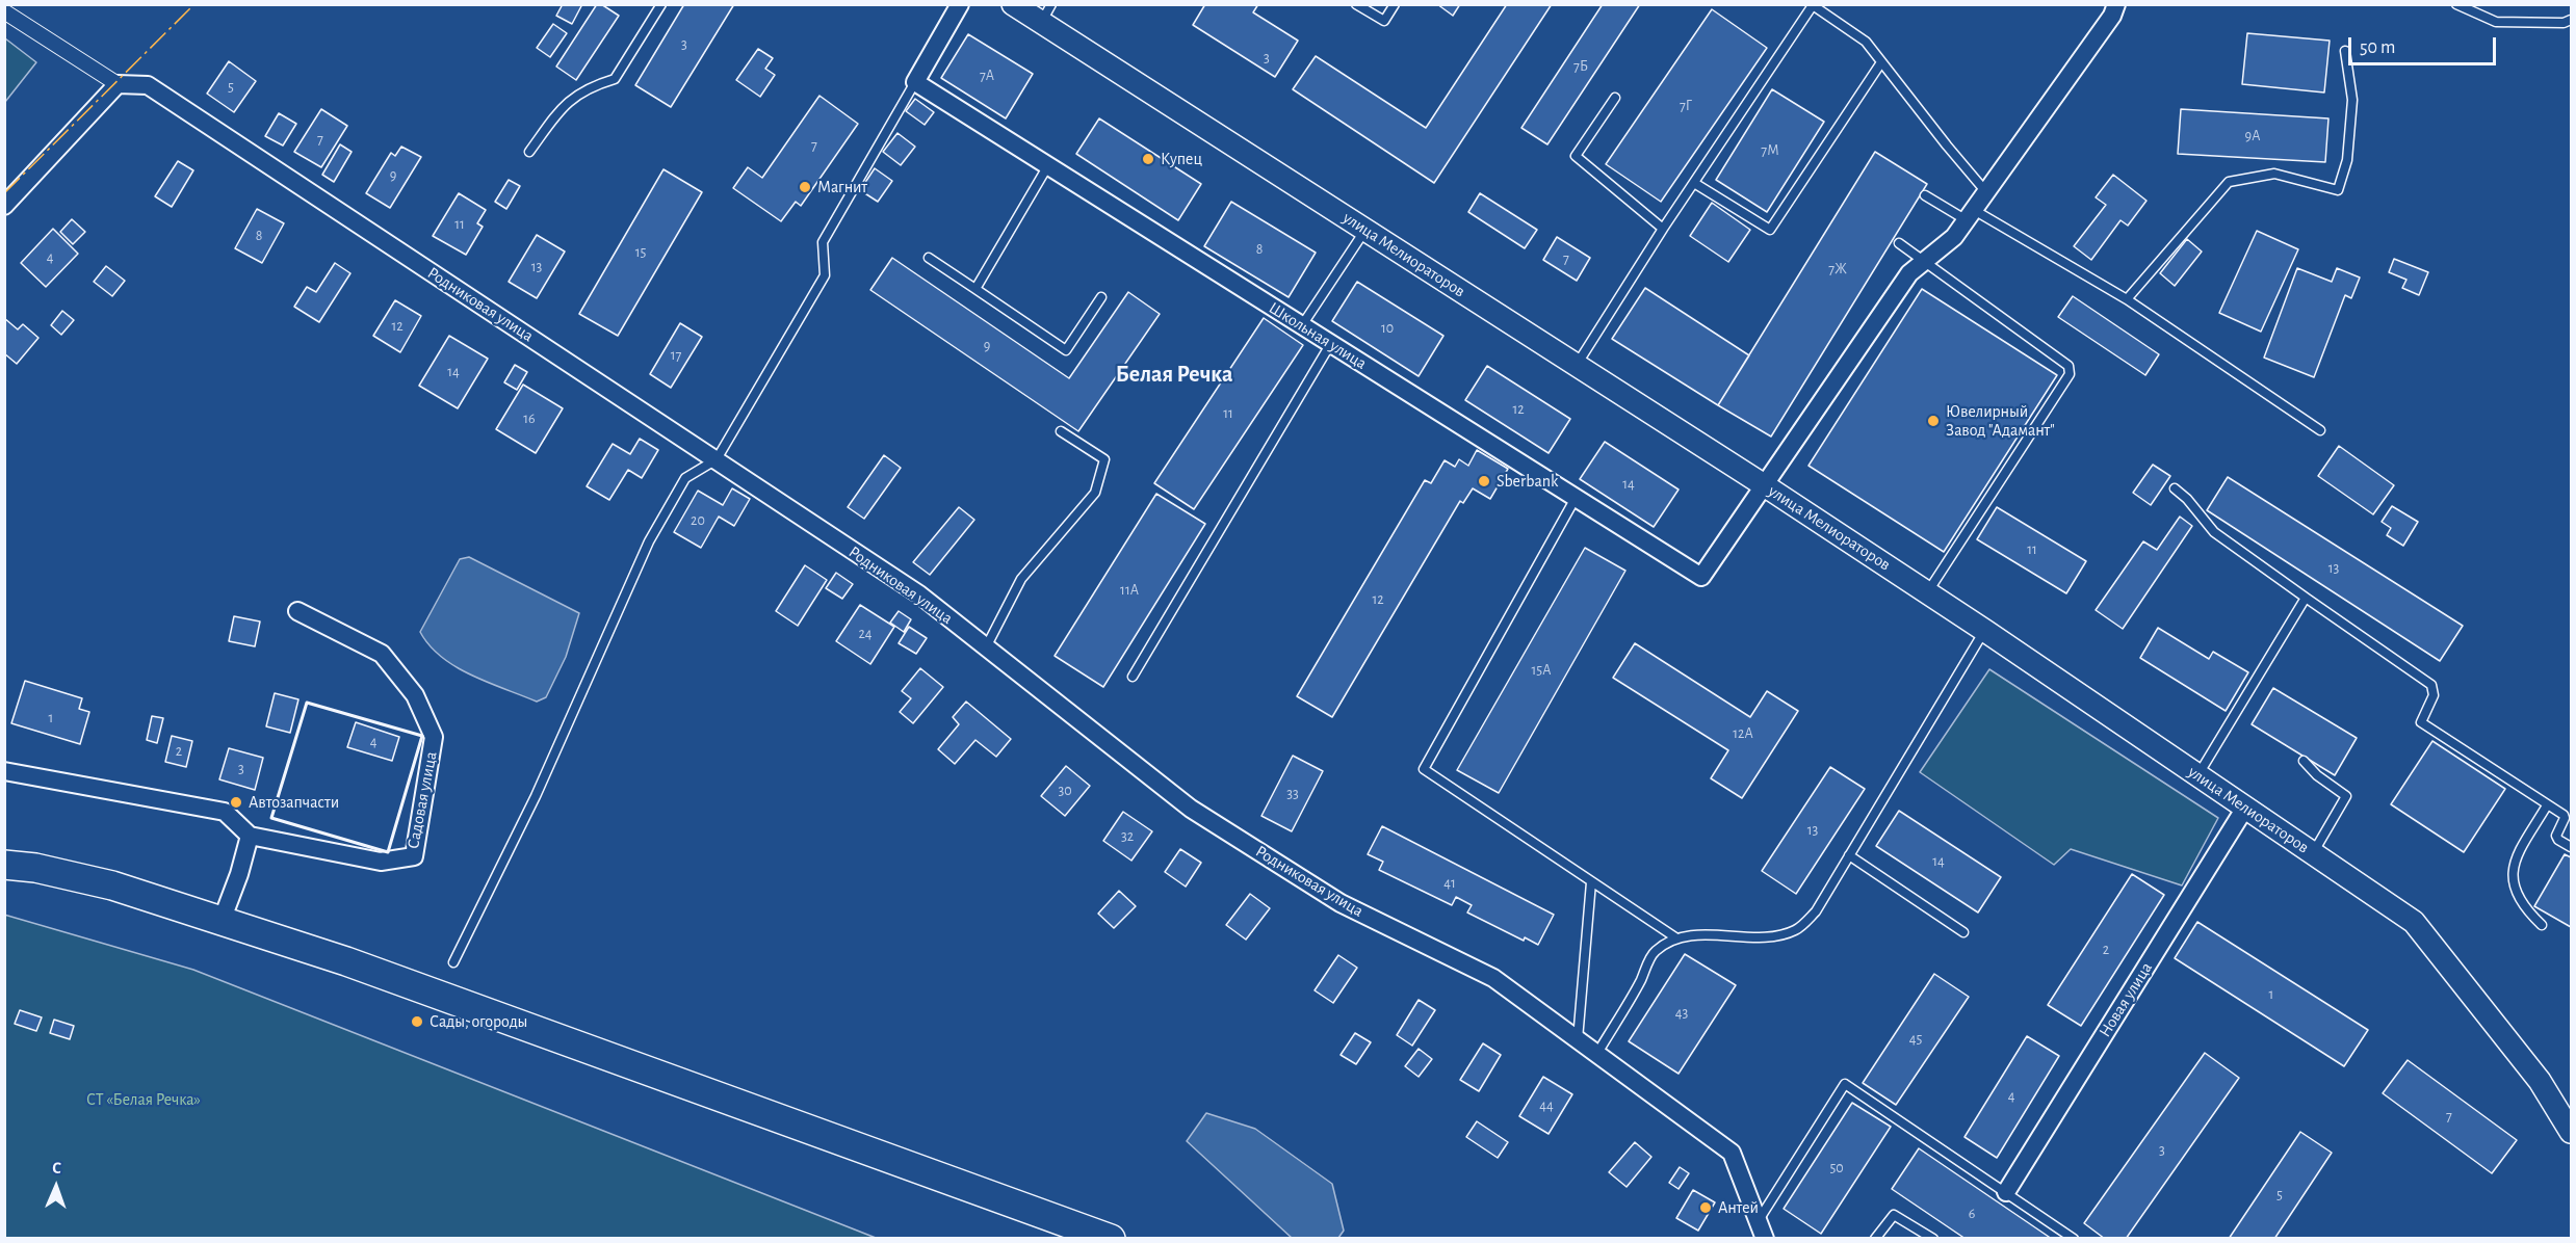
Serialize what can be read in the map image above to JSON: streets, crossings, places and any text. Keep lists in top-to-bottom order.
{
  "streets": {
    "street": [
      "улица Мелиораторов",
      "Родниковая улица",
      "Школьная улица",
      "Садовая улица",
      "Новая улица"
    ]
  },
  "crossings": [
    ["улица Мелиораторов", "Школьная улица"],
    ["улица Мелиораторов", "Новая улица"]
  ],
  "districts": ["Белая Речка"],
  "parks": ["СТ «Белая Речка»"],
  "places": [
    "Купец",
    "Магнит",
    "Ювелирный Завод \"Адамант\"",
    "Sberbank",
    "Автозапчасти",
    "Сады, огороды",
    "Антей"
  ],
  "house_numbers": [
    "3",
    "3",
    "7Б",
    "7А",
    "5",
    "7Г",
    "9А",
    "7",
    "7",
    "7М",
    "9",
    "11",
    "8",
    "8",
    "15",
    "4",
    "7",
    "13",
    "7Ж",
    "12",
    "10",
    "9",
    "17",
    "14",
    "12",
    "11",
    "16",
    "14",
    "20",
    "11",
    "13",
    "11А",
    "12",
    "24",
    "15А",
    "1",
    "12А",
    "4",
    "2",
    "3",
    "30",
    "33",
    "13",
    "32",
    "14",
    "41",
    "2",
    "1",
    "43",
    "45",
    "4",
    "44",
    "7",
    "3",
    "50",
    "5",
    "6"
  ],
  "scale_bar": "50 m",
  "north": "top"
}
